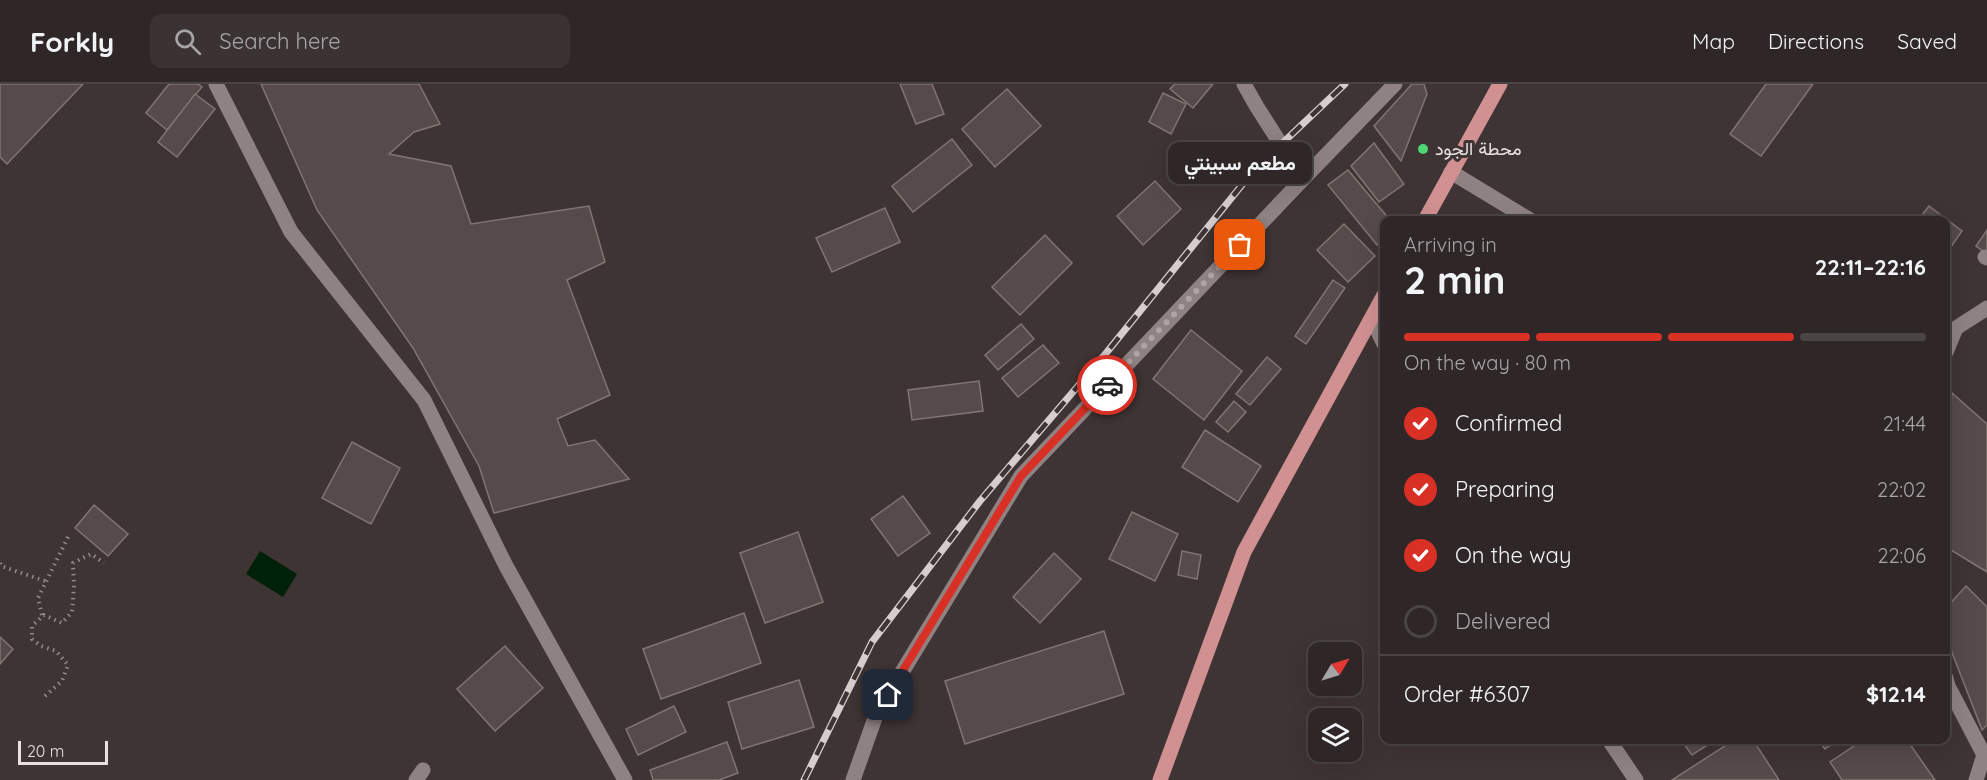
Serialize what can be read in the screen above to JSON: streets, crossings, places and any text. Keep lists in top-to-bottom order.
{
  "places": ["محطة الجود", "مطعم سبينتي"],
  "scale_bar": "20 m",
  "north": "top right",
  "page": {
    "header": "Forkly",
    "search": "Search here",
    "nav": ["Map", "Directions", "Saved"],
    "bubble": "مطعم سبينتي",
    "heading": ["2 min", "Arriving in", "22:11–22:16"],
    "panel": ["Order #6307", "$12.14"],
    "bar": "On the way · 80 m",
    "list": [
      ["Confirmed", "21:44"],
      ["Preparing", "22:02"],
      ["On the way", "22:06"],
      "Delivered"
    ],
    "scale": "20 m"
  }
}
